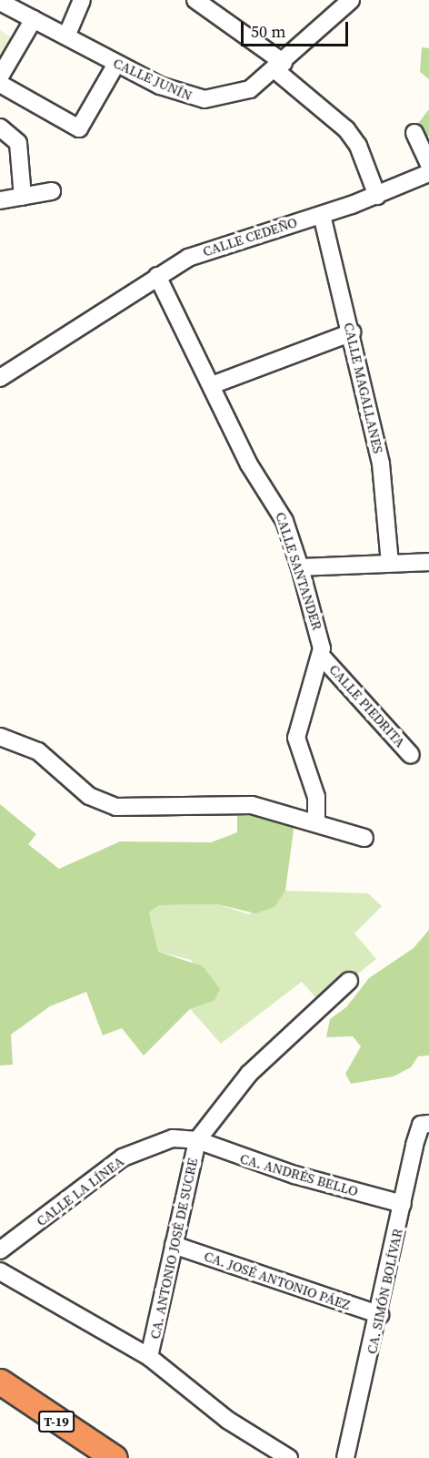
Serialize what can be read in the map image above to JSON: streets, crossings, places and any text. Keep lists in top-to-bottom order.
{
  "streets": {
    "highway": ["T-19"],
    "street": [
      "CALLE JUNÍN",
      "CALLE CEDEÑO",
      "CALLE MAGALLANES",
      "CALLE SANTANDER",
      "CALLE PIEDRITA",
      "CA. ANDRÉS BELLO",
      "CALLE LA LÍNEA",
      "CA. ANTONIO JOSÉ DE SUCRE",
      "CA. JOSÉ ANTONIO PÁEZ",
      "CA. SIMÓN BOLÍVAR"
    ]
  },
  "crossings": [
    ["CALLE CEDEÑO", "CALLE MAGALLANES"],
    ["CALLE CEDEÑO", "CALLE SANTANDER"],
    ["CALLE SANTANDER", "CALLE PIEDRITA"],
    ["CA. ANDRÉS BELLO", "CALLE LA LÍNEA"],
    ["CA. ANDRÉS BELLO", "CA. ANTONIO JOSÉ DE SUCRE"],
    ["CA. ANDRÉS BELLO", "CA. SIMÓN BOLÍVAR"],
    ["CALLE LA LÍNEA", "CA. ANTONIO JOSÉ DE SUCRE"],
    ["CA. ANTONIO JOSÉ DE SUCRE", "CA. JOSÉ ANTONIO PÁEZ"],
    ["CA. JOSÉ ANTONIO PÁEZ", "CA. SIMÓN BOLÍVAR"]
  ],
  "scale_bar": "50 m"
}
